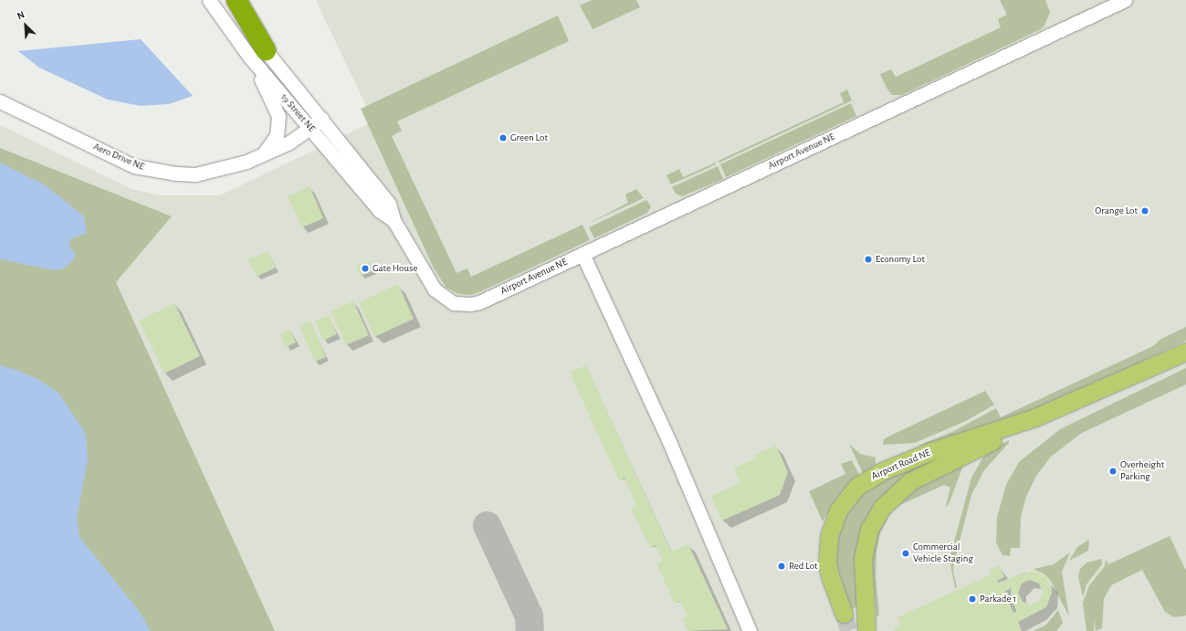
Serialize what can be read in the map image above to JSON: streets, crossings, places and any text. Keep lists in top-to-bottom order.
{
  "streets": {
    "main road": ["Airport Road NE"],
    "street": ["19 Street NE", "Airport Avenue NE", "Aero Drive NE"]
  },
  "crossings": [
    ["19 Street NE", "Airport Avenue NE"],
    ["19 Street NE", "Aero Drive NE"]
  ],
  "places": [
    "Green Lot",
    "Orange Lot",
    "Economy Lot",
    "Gate House",
    "Overheight Parking",
    "Commercial Vehicle Staging",
    "Red Lot",
    "Parkade 1"
  ],
  "north": "top left"
}
